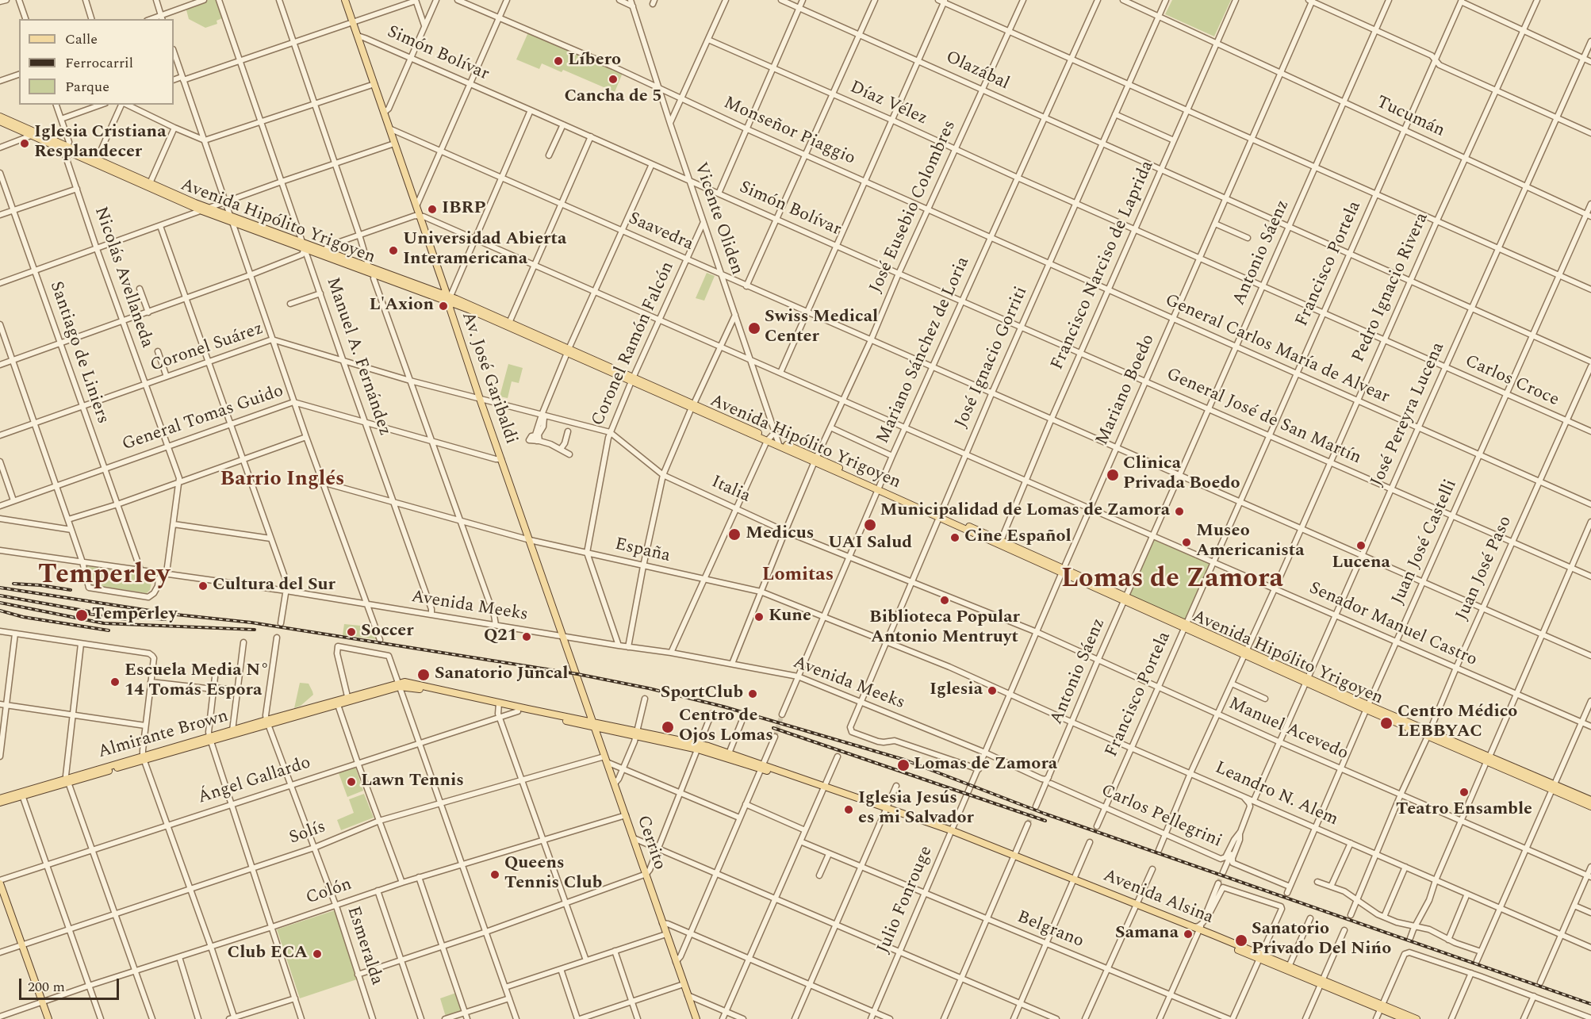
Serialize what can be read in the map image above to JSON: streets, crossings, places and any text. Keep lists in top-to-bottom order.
{
  "streets": {
    "main road": [
      "Avenida Hipólito Yrigoyen",
      "Av. José Garibaldi",
      "Almirante Brown",
      "Cerrito",
      "Avenida Alsina"
    ],
    "street": [
      "Simón Bolívar",
      "Olazábal",
      "Díaz Vélez",
      "Tucumán",
      "Monseñor Piaggio",
      "José Eusebio Colombres",
      "Vicente Oliden",
      "Saavedra",
      "Antonio Sáenz",
      "Francisco Portela",
      "Francisco Narciso de Laprida",
      "Nicolás Avellaneda",
      "Pedro Ignacio Rivera",
      "Coronel Ramón Falcón",
      "Coronel Suárez",
      "General Carlos María de Alvear",
      "Mariano Sánchez de Loria",
      "Santiago de Liniers",
      "Manuel A. Fernández",
      "José Ignacio Gorriti",
      "Carlos Croce",
      "Mariano Boedo",
      "José Pereyra Lucena",
      "General José de San Martín",
      "General Tomas Guido",
      "Italia",
      "Juan José Castelli",
      "España",
      "Juan José Paso",
      "Avenida Meeks",
      "Senador Manuel Castro",
      "Manuel Acevedo",
      "Ángel Gallardo",
      "Leandro N. Alem",
      "Carlos Pellegrini",
      "Solís",
      "Colón",
      "Julio Fonrouge",
      "Belgrano",
      "Esmeralda"
    ]
  },
  "crossings": [
    ["Simón Bolívar", "José Eusebio Colombres"],
    ["Simón Bolívar", "Vicente Oliden"],
    ["Simón Bolívar", "Francisco Narciso de Laprida"],
    ["Simón Bolívar", "Mariano Sánchez de Loria"],
    ["Simón Bolívar", "José Ignacio Gorriti"],
    ["Simón Bolívar", "Av. José Garibaldi"],
    ["Simón Bolívar", "General José de San Martín"],
    ["Olazábal", "José Eusebio Colombres"],
    ["Olazábal", "Antonio Sáenz"],
    ["Olazábal", "Francisco Portela"],
    ["Olazábal", "Francisco Narciso de Laprida"],
    ["Olazábal", "Pedro Ignacio Rivera"],
    ["Olazábal", "Mariano Sánchez de Loria"],
    ["Olazábal", "José Ignacio Gorriti"],
    ["Olazábal", "Mariano Boedo"],
    ["Olazábal", "José Pereyra Lucena"],
    ["Olazábal", "Juan José Castelli"],
    ["Díaz Vélez", "José Eusebio Colombres"],
    ["Díaz Vélez", "Francisco Narciso de Laprida"],
    ["Díaz Vélez", "Mariano Sánchez de Loria"],
    ["Díaz Vélez", "José Ignacio Gorriti"],
    ["Díaz Vélez", "Carlos Croce"],
    ["Tucumán", "Antonio Sáenz"],
    ["Tucumán", "Francisco Portela"],
    ["Tucumán", "Francisco Narciso de Laprida"],
    ["Tucumán", "Pedro Ignacio Rivera"],
    ["Tucumán", "José Ignacio Gorriti"],
    ["Tucumán", "Mariano Boedo"],
    ["Tucumán", "José Pereyra Lucena"],
    ["Tucumán", "Juan José Castelli"],
    ["Monseñor Piaggio", "José Eusebio Colombres"],
    ["Monseñor Piaggio", "Vicente Oliden"],
    ["Monseñor Piaggio", "Francisco Narciso de Laprida"],
    ["Monseñor Piaggio", "General Carlos María de Alvear"],
    ["Monseñor Piaggio", "Mariano Sánchez de Loria"],
    ["Monseñor Piaggio", "José Ignacio Gorriti"],
    ["José Eusebio Colombres", "Avenida Hipólito Yrigoyen"],
    ["José Eusebio Colombres", "Saavedra"],
    ["José Eusebio Colombres", "Italia"],
    ["José Eusebio Colombres", "España"],
    ["José Eusebio Colombres", "Avenida Meeks"],
    ["José Eusebio Colombres", "Senador Manuel Castro"],
    ["Vicente Oliden", "Avenida Hipólito Yrigoyen"],
    ["Vicente Oliden", "Saavedra"],
    ["Vicente Oliden", "Coronel Ramón Falcón"],
    ["Vicente Oliden", "Senador Manuel Castro"],
    ["Avenida Hipólito Yrigoyen", "Antonio Sáenz"],
    ["Avenida Hipólito Yrigoyen", "Francisco Portela"],
    ["Avenida Hipólito Yrigoyen", "Francisco Narciso de Laprida"],
    ["Avenida Hipólito Yrigoyen", "Nicolás Avellaneda"],
    ["Avenida Hipólito Yrigoyen", "Pedro Ignacio Rivera"],
    ["Avenida Hipólito Yrigoyen", "Coronel Ramón Falcón"],
    ["Avenida Hipólito Yrigoyen", "Mariano Sánchez de Loria"],
    ["Avenida Hipólito Yrigoyen", "Manuel A. Fernández"],
    ["Avenida Hipólito Yrigoyen", "José Ignacio Gorriti"],
    ["Avenida Hipólito Yrigoyen", "Av. José Garibaldi"],
    ["Avenida Hipólito Yrigoyen", "Mariano Boedo"],
    ["Avenida Hipólito Yrigoyen", "José Pereyra Lucena"],
    ["Avenida Hipólito Yrigoyen", "Juan José Castelli"],
    ["Avenida Hipólito Yrigoyen", "Juan José Paso"],
    ["Saavedra", "Antonio Sáenz"],
    ["Saavedra", "Francisco Portela"],
    ["Saavedra", "Francisco Narciso de Laprida"],
    ["Saavedra", "Pedro Ignacio Rivera"],
    ["Saavedra", "Coronel Ramón Falcón"],
    ["Saavedra", "Mariano Sánchez de Loria"],
    ["Saavedra", "José Ignacio Gorriti"],
    ["Saavedra", "Av. José Garibaldi"],
    ["Saavedra", "Mariano Boedo"],
    ["Saavedra", "José Pereyra Lucena"],
    ["Saavedra", "Juan José Castelli"],
    ["Saavedra", "Juan José Paso"],
    ["Antonio Sáenz", "General Carlos María de Alvear"],
    ["Antonio Sáenz", "Carlos Croce"],
    ["Antonio Sáenz", "General José de San Martín"],
    ["Antonio Sáenz", "Senador Manuel Castro"],
    ["Antonio Sáenz", "Manuel Acevedo"],
    ["Antonio Sáenz", "Leandro N. Alem"],
    ["Francisco Portela", "General Carlos María de Alvear"],
    ["Francisco Portela", "Carlos Croce"],
    ["Francisco Portela", "General José de San Martín"],
    ["Francisco Portela", "Senador Manuel Castro"],
    ["Francisco Portela", "Manuel Acevedo"],
    ["Francisco Portela", "Leandro N. Alem"],
    ["Francisco Portela", "Carlos Pellegrini"],
    ["Francisco Narciso de Laprida", "General Carlos María de Alvear"],
    ["Francisco Narciso de Laprida", "Carlos Croce"],
    ["Francisco Narciso de Laprida", "General José de San Martín"],
    ["Francisco Narciso de Laprida", "Senador Manuel Castro"],
    ["Nicolás Avellaneda", "Coronel Suárez"],
    ["Nicolás Avellaneda", "General Tomas Guido"],
    ["Nicolás Avellaneda", "Avenida Meeks"],
    ["Pedro Ignacio Rivera", "General Carlos María de Alvear"],
    ["Pedro Ignacio Rivera", "Carlos Croce"],
    ["Pedro Ignacio Rivera", "General José de San Martín"],
    ["Pedro Ignacio Rivera", "Senador Manuel Castro"],
    ["Pedro Ignacio Rivera", "Manuel Acevedo"],
    ["Pedro Ignacio Rivera", "Leandro N. Alem"],
    ["Pedro Ignacio Rivera", "Carlos Pellegrini"],
    ["Coronel Ramón Falcón", "Italia"],
    ["Coronel Ramón Falcón", "España"],
    ["Coronel Ramón Falcón", "Avenida Meeks"],
    ["Coronel Ramón Falcón", "Senador Manuel Castro"],
    ["Coronel Suárez", "Santiago de Liniers"],
    ["Coronel Suárez", "Manuel A. Fernández"],
    ["Coronel Suárez", "Av. José Garibaldi"],
    ["Coronel Suárez", "Italia"],
    ["General Carlos María de Alvear", "Mariano Boedo"],
    ["General Carlos María de Alvear", "José Pereyra Lucena"],
    ["General Carlos María de Alvear", "Juan José Castelli"],
    ["General Carlos María de Alvear", "Juan José Paso"],
    ["Mariano Sánchez de Loria", "Italia"],
    ["Mariano Sánchez de Loria", "España"],
    ["Mariano Sánchez de Loria", "Avenida Meeks"],
    ["Mariano Sánchez de Loria", "Senador Manuel Castro"],
    ["Santiago de Liniers", "General Tomas Guido"],
    ["Santiago de Liniers", "Avenida Meeks"],
    ["Manuel A. Fernández", "General Tomas Guido"],
    ["Manuel A. Fernández", "España"],
    ["Manuel A. Fernández", "Avenida Meeks"],
    ["José Ignacio Gorriti", "Mariano Boedo"],
    ["José Ignacio Gorriti", "Italia"],
    ["José Ignacio Gorriti", "España"],
    ["José Ignacio Gorriti", "Avenida Meeks"],
    ["José Ignacio Gorriti", "Senador Manuel Castro"],
    ["Av. José Garibaldi", "General Tomas Guido"],
    ["Av. José Garibaldi", "Italia"],
    ["Av. José Garibaldi", "España"],
    ["Av. José Garibaldi", "Avenida Meeks"],
    ["Av. José Garibaldi", "Senador Manuel Castro"],
    ["Av. José Garibaldi", "Cerrito"],
    ["Carlos Croce", "Mariano Boedo"],
    ["Carlos Croce", "José Pereyra Lucena"],
    ["Carlos Croce", "Juan José Castelli"],
    ["Carlos Croce", "Juan José Paso"],
    ["Mariano Boedo", "General José de San Martín"],
    ["Mariano Boedo", "Avenida Meeks"],
    ["Mariano Boedo", "Senador Manuel Castro"],
    ["Mariano Boedo", "Manuel Acevedo"],
    ["Mariano Boedo", "Leandro N. Alem"],
    ["Mariano Boedo", "Julio Fonrouge"],
    ["José Pereyra Lucena", "General José de San Martín"],
    ["José Pereyra Lucena", "Senador Manuel Castro"],
    ["José Pereyra Lucena", "Manuel Acevedo"],
    ["José Pereyra Lucena", "Leandro N. Alem"],
    ["General José de San Martín", "Juan José Castelli"],
    ["General José de San Martín", "Juan José Paso"],
    ["Italia", "Manuel Acevedo"],
    ["Juan José Castelli", "Senador Manuel Castro"],
    ["Juan José Castelli", "Manuel Acevedo"],
    ["Juan José Castelli", "Leandro N. Alem"],
    ["Juan José Castelli", "Carlos Pellegrini"],
    ["España", "Leandro N. Alem"],
    ["Juan José Paso", "Senador Manuel Castro"],
    ["Juan José Paso", "Manuel Acevedo"],
    ["Juan José Paso", "Leandro N. Alem"],
    ["Almirante Brown", "Ángel Gallardo"],
    ["Almirante Brown", "Cerrito"],
    ["Almirante Brown", "Avenida Alsina"],
    ["Almirante Brown", "Esmeralda"],
    ["Ángel Gallardo", "Esmeralda"],
    ["Solís", "Cerrito"],
    ["Solís", "Esmeralda"],
    ["Cerrito", "Colón"],
    ["Colón", "Esmeralda"],
    ["Avenida Alsina", "Julio Fonrouge"],
    ["Julio Fonrouge", "Belgrano"]
  ],
  "districts": [
    "Barrio Inglés",
    "Lomitas",
    "Temperley",
    "Lomas de Zamora"
  ],
  "places": [
    "Líbero",
    "Cancha de 5",
    "Iglesia Cristiana Resplandecer",
    "IBRP",
    "Universidad Abierta Interamericana",
    "L'Axion",
    "Swiss Medical Center",
    "Clinica Privada Boedo",
    "Municipalidad de Lomas de Zamora",
    "UAI Salud",
    "Medicus",
    "Cine Español",
    "Museo Americanista",
    "Lucena",
    "Cultura del Sur",
    "Biblioteca Popular Antonio Mentruyt",
    "Temperley",
    "Kune",
    "Soccer",
    "Q21",
    "Sanatorio Juncal",
    "Escuela Media N° 14 Tomás Espora",
    "Iglesia",
    "SportClub",
    "Centro Médico LEBBYAC",
    "Centro de Ojos Lomas",
    "Lomas de Zamora",
    "Lawn Tennis",
    "Teatro Ensamble",
    "Iglesia Jesús es mi Salvador",
    "Queens Tennis Club",
    "Samana",
    "Sanatorio Privado Del Nińo",
    "Club ECA"
  ],
  "legend": ["Calle", "Ferrocarril", "Parque"],
  "scale_bar": "200 m"
}
